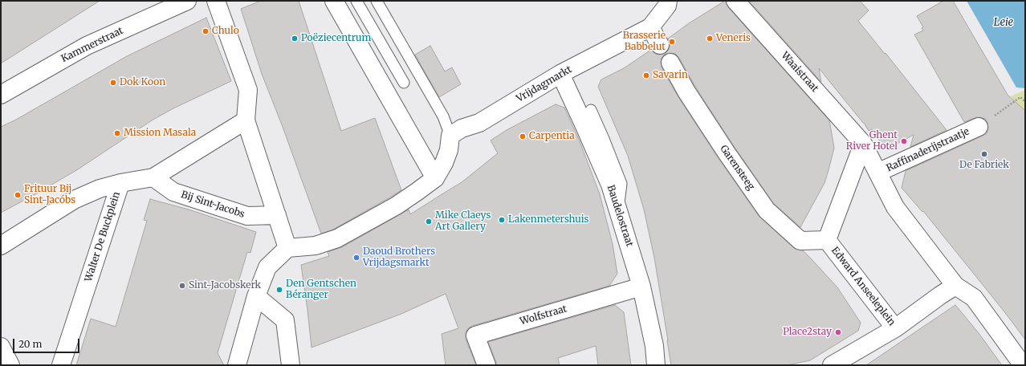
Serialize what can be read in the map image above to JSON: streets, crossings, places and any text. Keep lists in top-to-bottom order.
{
  "streets": {
    "street": [
      "Kammerstraat",
      "Waaistraat",
      "Vrijdagmarkt",
      "Raffinaderijstraatje",
      "Garensteeg",
      "Bij Sint-Jacobs",
      "Baudelostraat",
      "Walter De Buckplein",
      "Edward Anseeleplein",
      "Wolfstraat"
    ]
  },
  "crossings": [
    ["Waaistraat", "Edward Anseeleplein"],
    ["Vrijdagmarkt", "Baudelostraat"],
    ["Garensteeg", "Edward Anseeleplein"],
    ["Baudelostraat", "Wolfstraat"]
  ],
  "water": ["Leie"],
  "places": [
    "Chulo",
    "Poëziecentrum",
    "Veneris",
    "Brasserie Babbelut",
    "Savarin",
    "Dok Koon",
    "Mission Masala",
    "Carpentia",
    "Ghent River Hotel",
    "De Fabriek",
    "Frituur Bij Sint-Jacobs",
    "Lakenmetershuis",
    "Mike Claeys Art Gallery",
    "Daoud Brothers Vrijdagsmarkt",
    "Sint-Jacobskerk",
    "Den Gentschen Béranger",
    "Place2stay"
  ],
  "scale_bar": "20 m"
}
